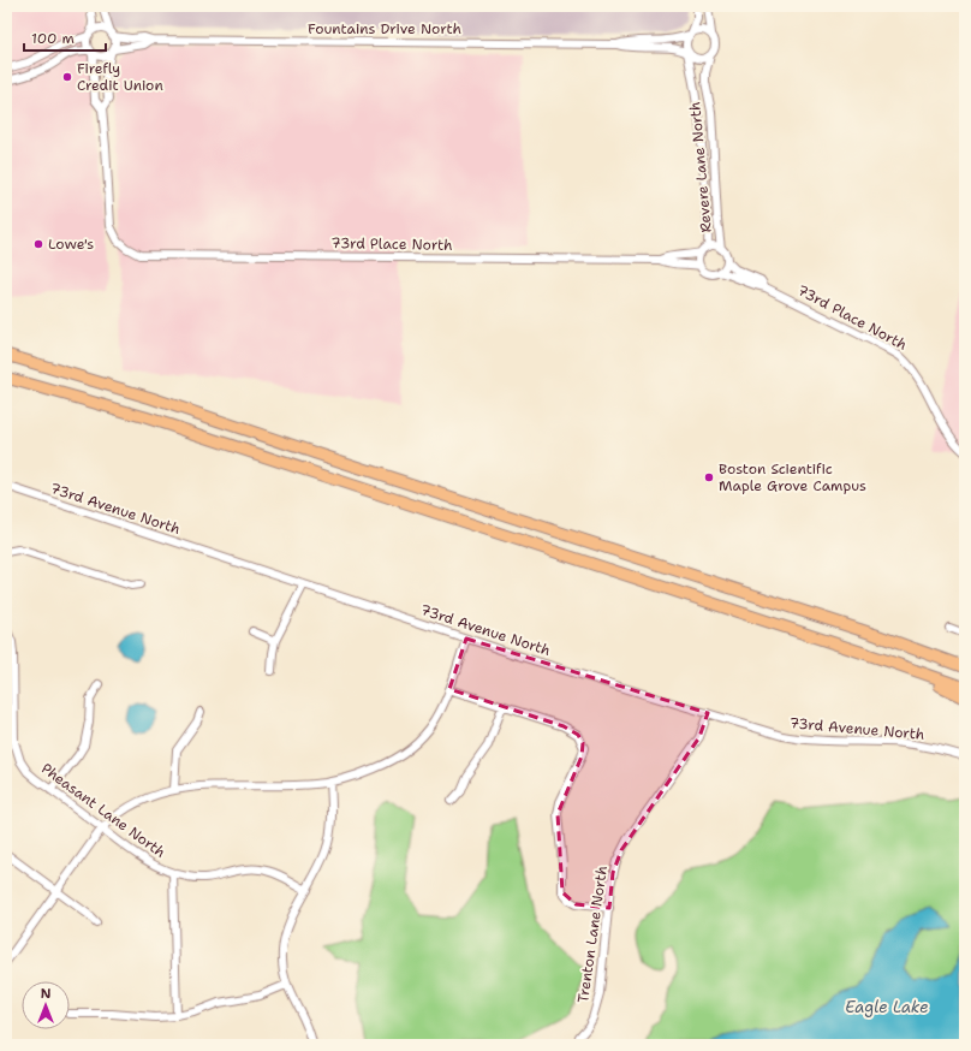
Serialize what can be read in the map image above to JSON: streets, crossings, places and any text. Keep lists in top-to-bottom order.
{
  "streets": {
    "street": [
      "Fountains Drive North",
      "Revere Lane North",
      "73rd Place North",
      "73rd Avenue North",
      "Pheasant Lane North",
      "Trenton Lane North"
    ]
  },
  "crossings": [
    ["Fountains Drive North", "Revere Lane North"],
    ["Revere Lane North", "73rd Place North"],
    ["73rd Avenue North", "Trenton Lane North"]
  ],
  "water": ["Eagle Lake"],
  "places": ["Firefly Credit Union", "Lowe's", "Boston Scientific Maple Grove Campus"],
  "scale_bar": "100 m",
  "north": "top"
}
